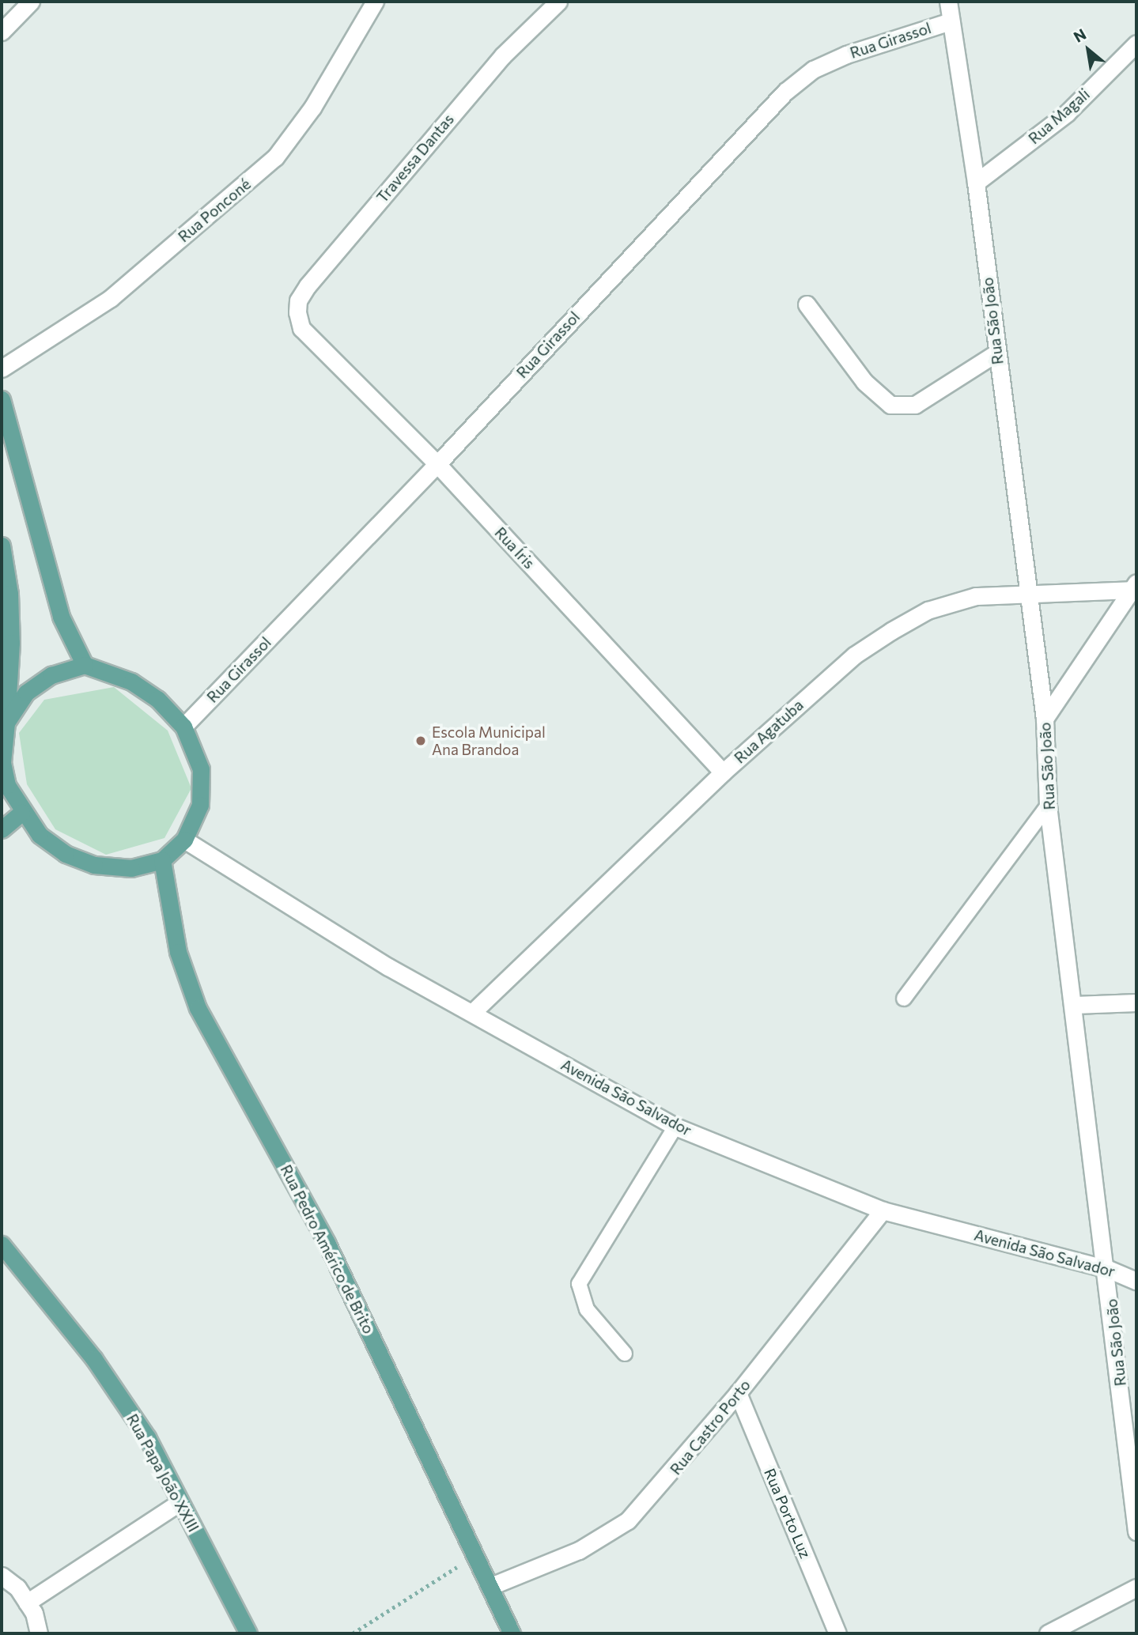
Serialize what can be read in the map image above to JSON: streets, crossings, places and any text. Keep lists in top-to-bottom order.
{
  "streets": {
    "main road": ["Rua Pedro Américo de Brito", "Rua Papa João XXIII"],
    "street": [
      "Rua Girassol",
      "Rua Magali",
      "Travessa Dantas",
      "Rua Ponconé",
      "Rua São João",
      "Rua Íris",
      "Rua Agatuba",
      "Avenida São Salvador",
      "Rua Castro Porto",
      "Rua Porto Luz"
    ]
  },
  "crossings": [
    ["Rua Girassol", "Rua São João"],
    ["Rua Girassol", "Rua Íris"],
    ["Rua Magali", "Rua São João"],
    ["Travessa Dantas", "Rua Íris"],
    ["Rua São João", "Rua Agatuba"],
    ["Rua São João", "Avenida São Salvador"],
    ["Rua Íris", "Rua Agatuba"],
    ["Rua Agatuba", "Avenida São Salvador"],
    ["Avenida São Salvador", "Rua Castro Porto"],
    ["Rua Pedro Américo de Brito", "Rua Castro Porto"],
    ["Rua Castro Porto", "Rua Porto Luz"]
  ],
  "places": ["Escola Municipal Ana Brandoa"],
  "north": "top left"
}
